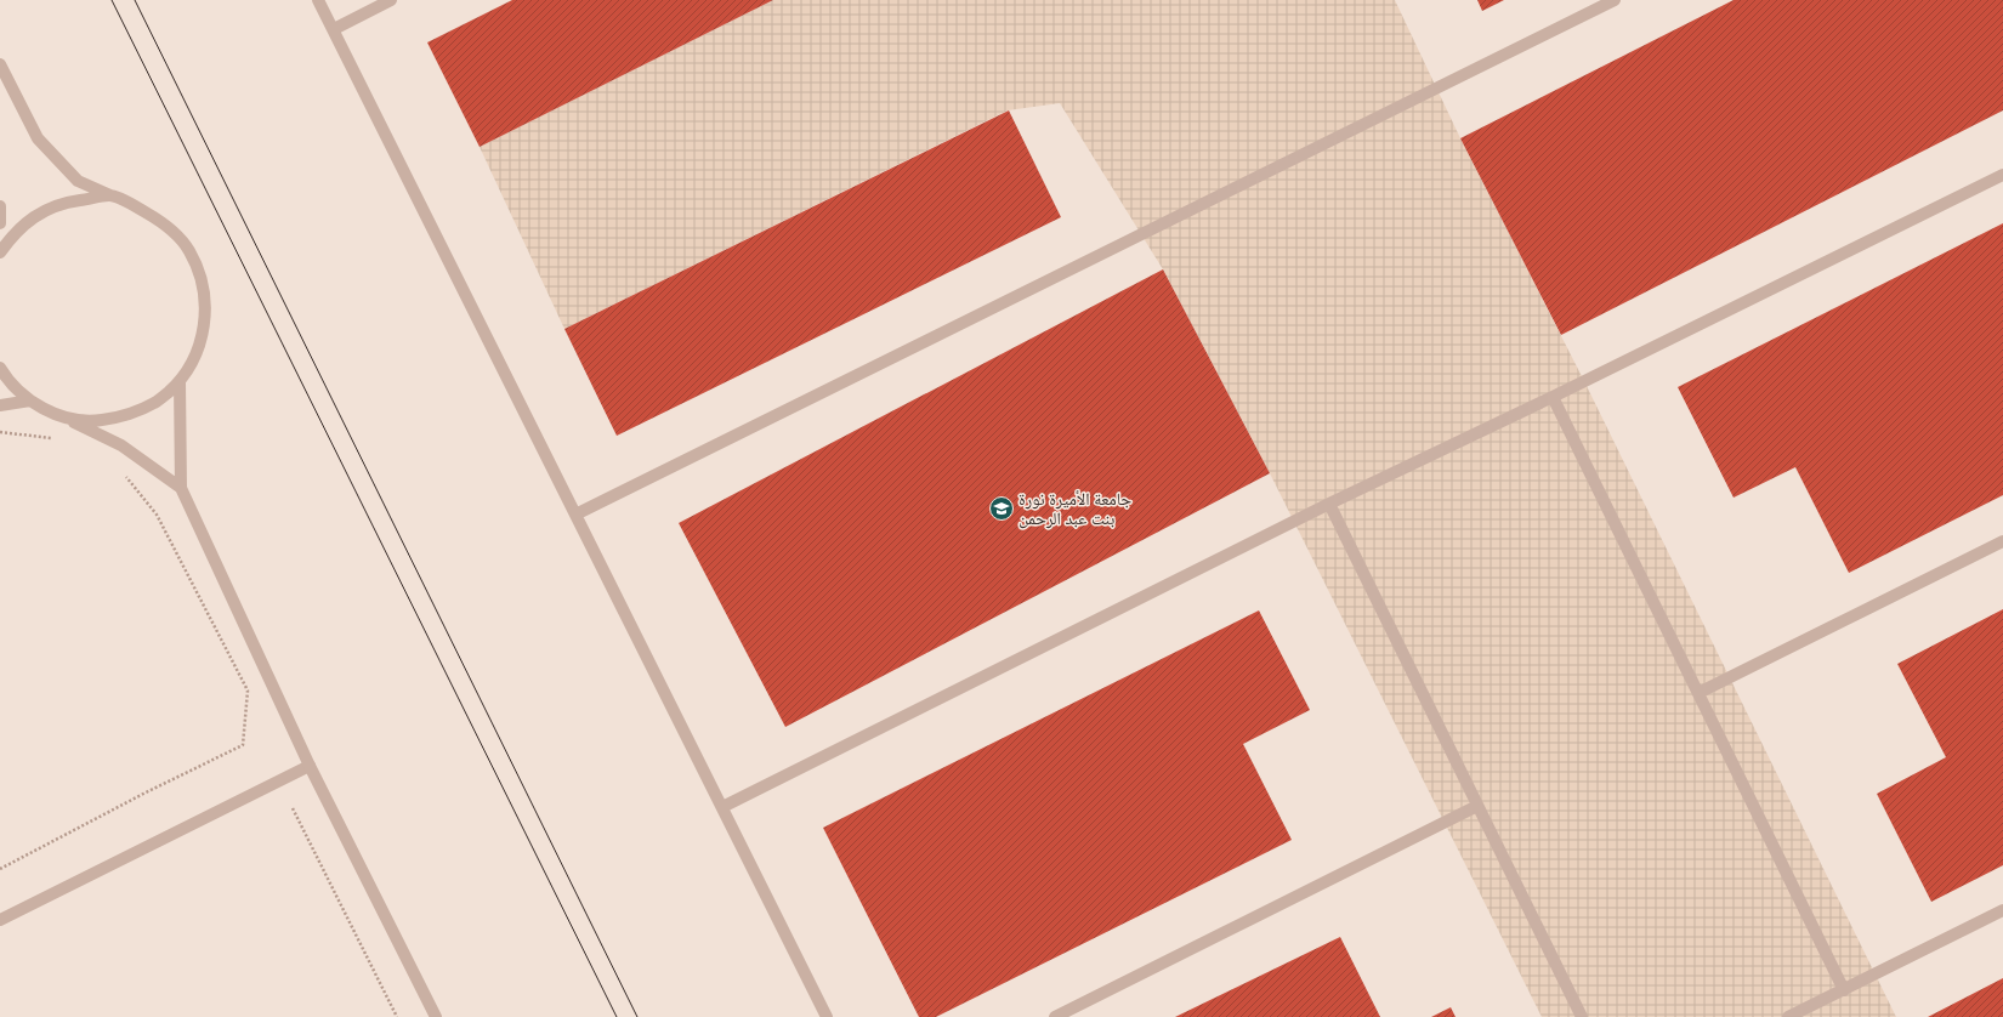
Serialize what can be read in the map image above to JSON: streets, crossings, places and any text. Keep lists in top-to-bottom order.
{
  "places": {
    "school or university": ["جامعة الأميرة نورة بنت عبد الرحمن"]
  }
}
